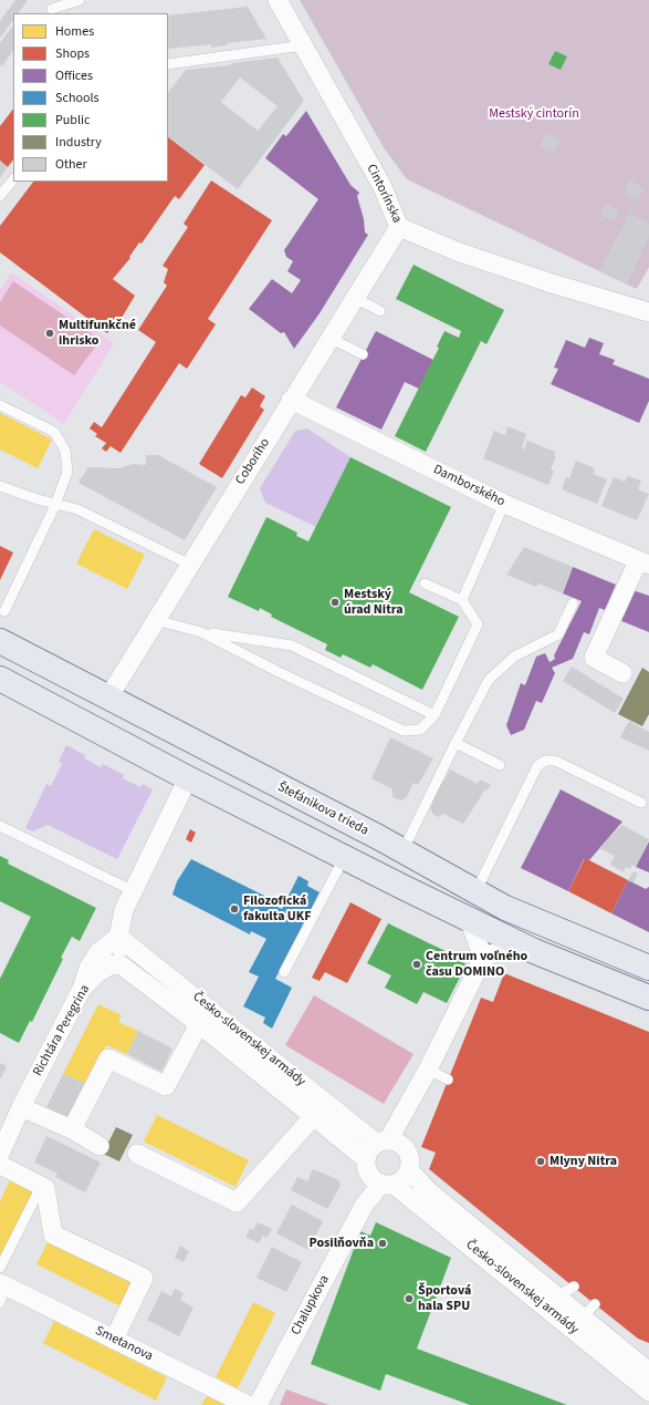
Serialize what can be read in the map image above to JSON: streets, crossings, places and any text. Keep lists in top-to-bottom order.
{
  "streets": {
    "main road": ["Štefánikova trieda"],
    "street": [
      "Cintorínska",
      "Coboriho",
      "Damborského",
      "Richtára Peregrina",
      "Česko-slovenskej armády",
      "Chalupkova",
      "Smetanova"
    ]
  },
  "crossings": [
    ["Cintorínska", "Coboriho"],
    ["Coboriho", "Damborského"],
    ["Coboriho", "Štefánikova trieda"],
    ["Richtára Peregrina", "Česko-slovenskej armády"],
    ["Česko-slovenskej armády", "Chalupkova"]
  ],
  "parks": ["Mestský cintorín"],
  "places": [
    "Multifunkčné ihrisko",
    "Mestský úrad Nitra",
    "Filozofická fakulta UKF",
    "Centrum voľného času DOMINO",
    "Mlyny Nitra",
    "Posilňovňa",
    "Športová hala SPU"
  ],
  "legend": [
    "Homes",
    "Shops",
    "Offices",
    "Schools",
    "Public",
    "Industry",
    "Other"
  ]
}
